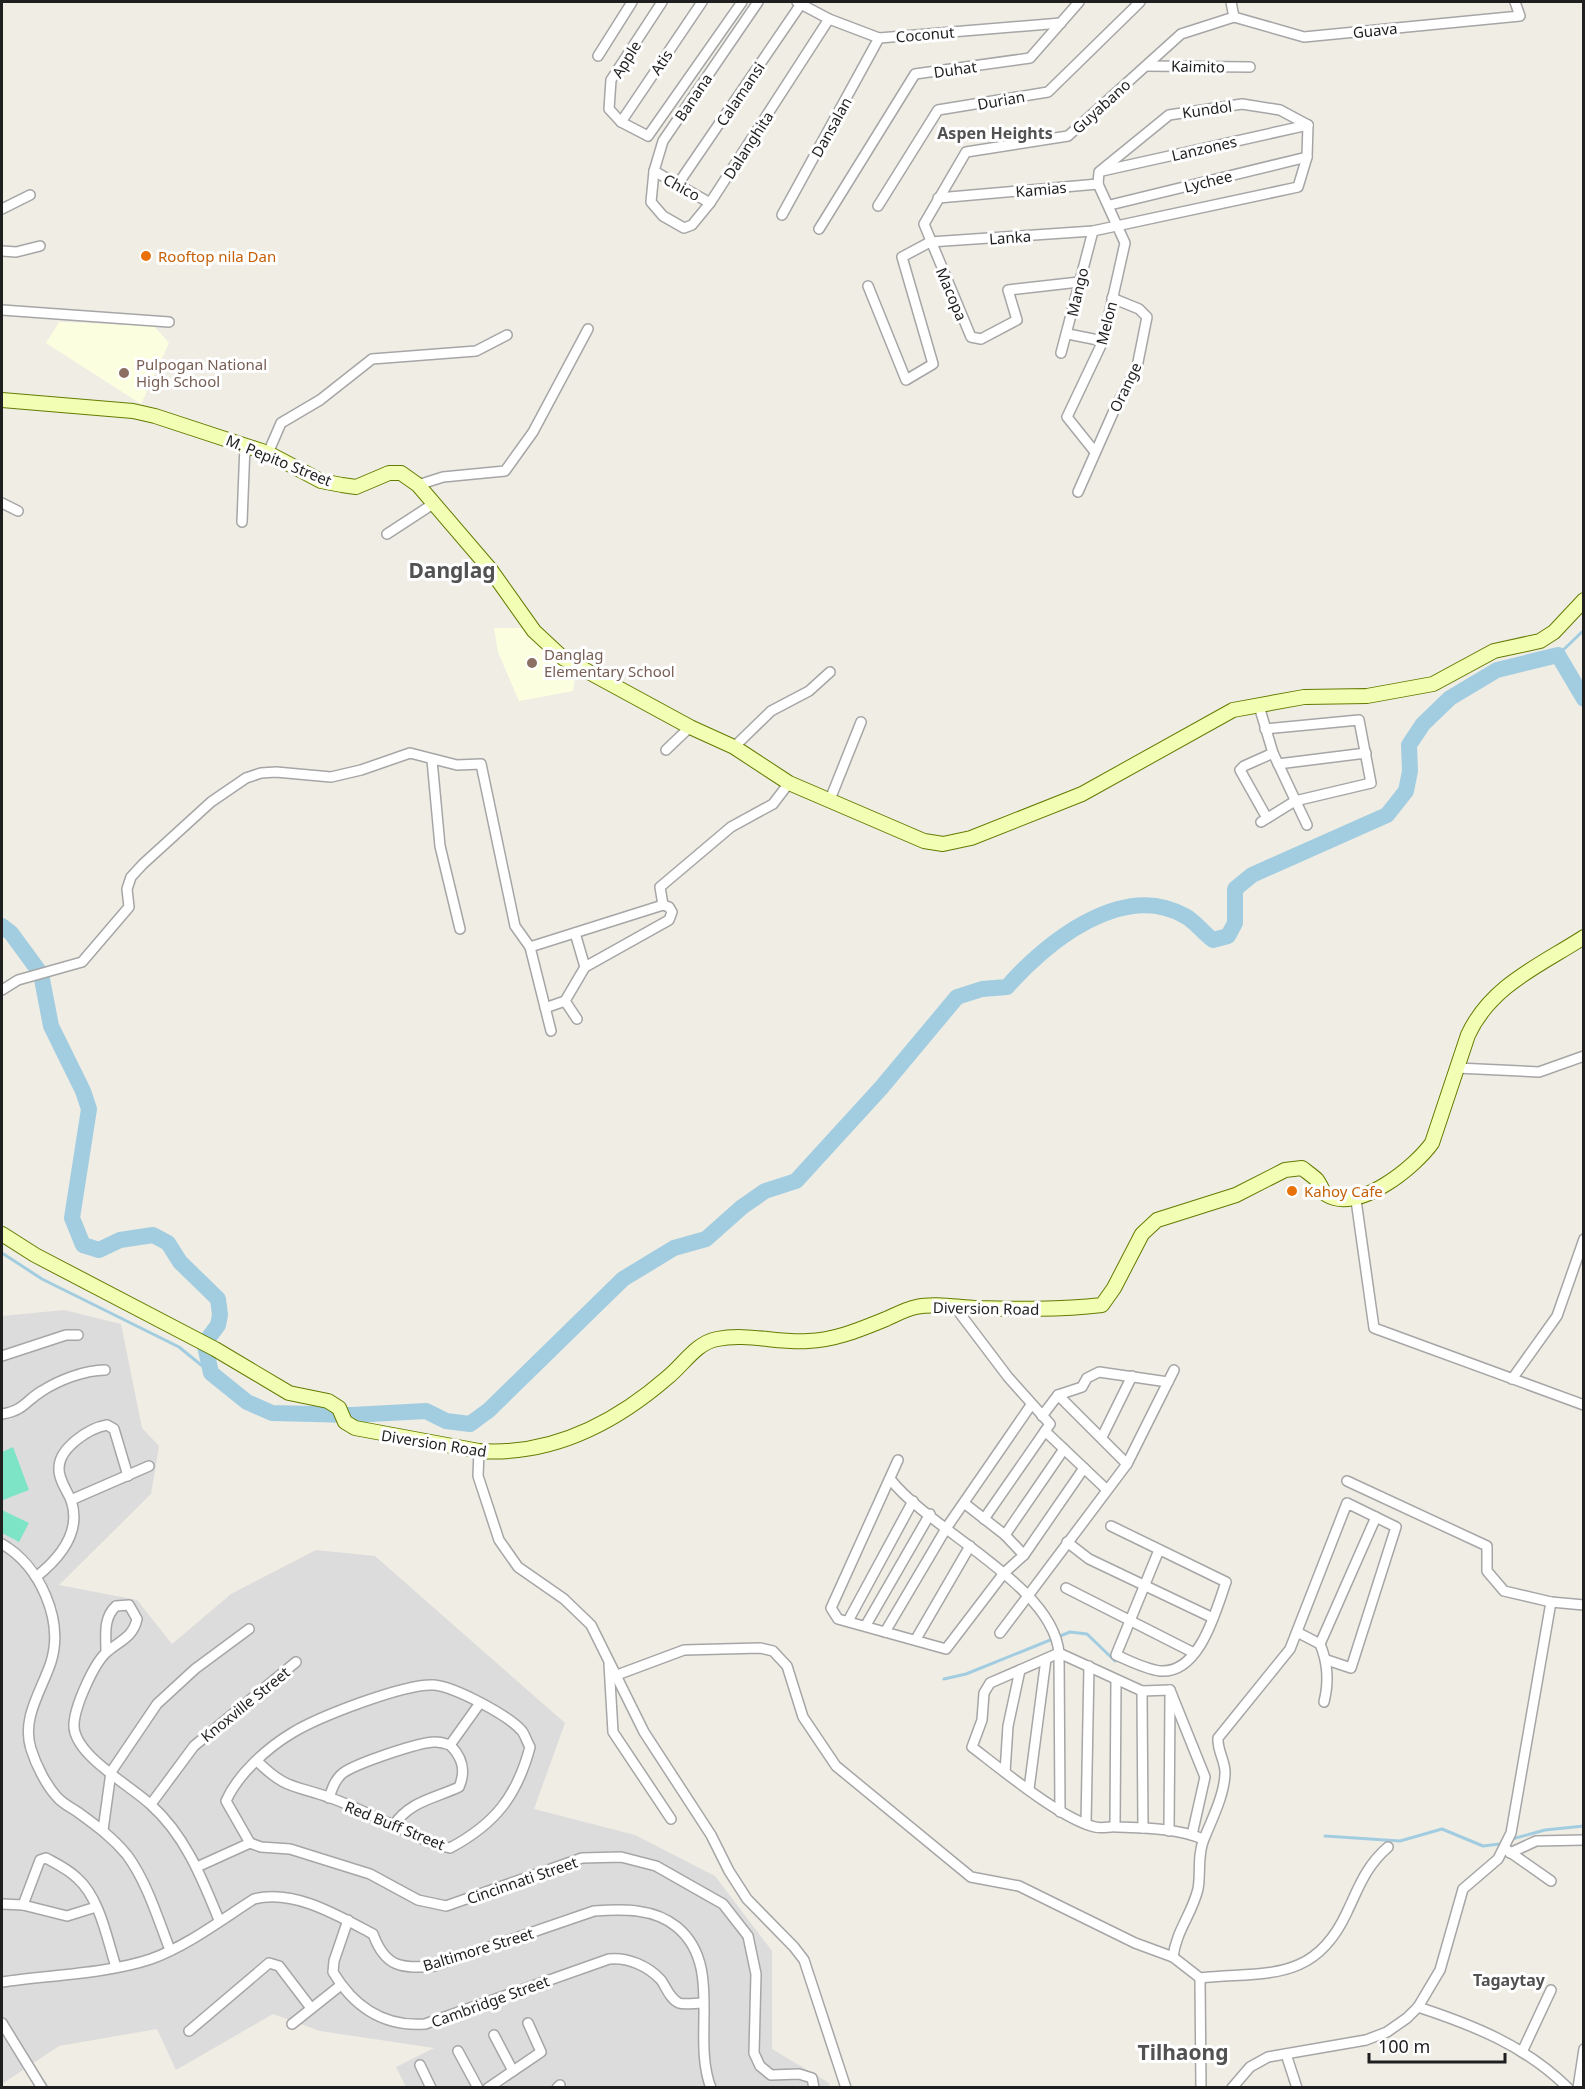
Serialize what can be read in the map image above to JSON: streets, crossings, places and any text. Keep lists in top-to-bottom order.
{
  "streets": {
    "street": [
      "Guava",
      "Coconut",
      "Apple",
      "Atis",
      "Kaimito",
      "Duhat",
      "Calamansi",
      "Banana",
      "Durian",
      "Guyabano",
      "Kundol",
      "Dansalan",
      "Dalanghita",
      "Lanzones",
      "Lychee",
      "Chico",
      "Kamias",
      "Lanka",
      "Mango",
      "Macopa",
      "Melon",
      "Orange",
      "M. Pepito Street",
      "Diversion Road",
      "Knoxville Street",
      "Red Buff Street",
      "Cincinnati Street",
      "Baltimore Street",
      "Cambridge Street"
    ]
  },
  "crossings": [
    ["Guava", "Guyabano"],
    ["Coconut", "Duhat"],
    ["Coconut", "Calamansi"],
    ["Coconut", "Dansalan"],
    ["Coconut", "Dalanghita"],
    ["Apple", "Atis"],
    ["Kaimito", "Guyabano"],
    ["Calamansi", "Chico"],
    ["Banana", "Dalanghita"],
    ["Banana", "Chico"],
    ["Guyabano", "Kamias"],
    ["Guyabano", "Lanka"],
    ["Guyabano", "Macopa"],
    ["Kundol", "Lanzones"],
    ["Kundol", "Lanka"],
    ["Dalanghita", "Chico"],
    ["Lanzones", "Lanka"],
    ["Lychee", "Lanka"],
    ["Lanka", "Mango"],
    ["Lanka", "Macopa"],
    ["Lanka", "Melon"],
    ["Mango", "Macopa"],
    ["Melon", "Orange"],
    ["Baltimore Street", "Cambridge Street"]
  ],
  "districts": [
    "Aspen Heights",
    "Danglag",
    "Tagaytay",
    "Tilhaong"
  ],
  "places": [
    "Rooftop nila Dan",
    "Pulpogan National High School",
    "Danglag Elementary School",
    "Kahoy Cafe"
  ],
  "scale_bar": "100 m"
}
